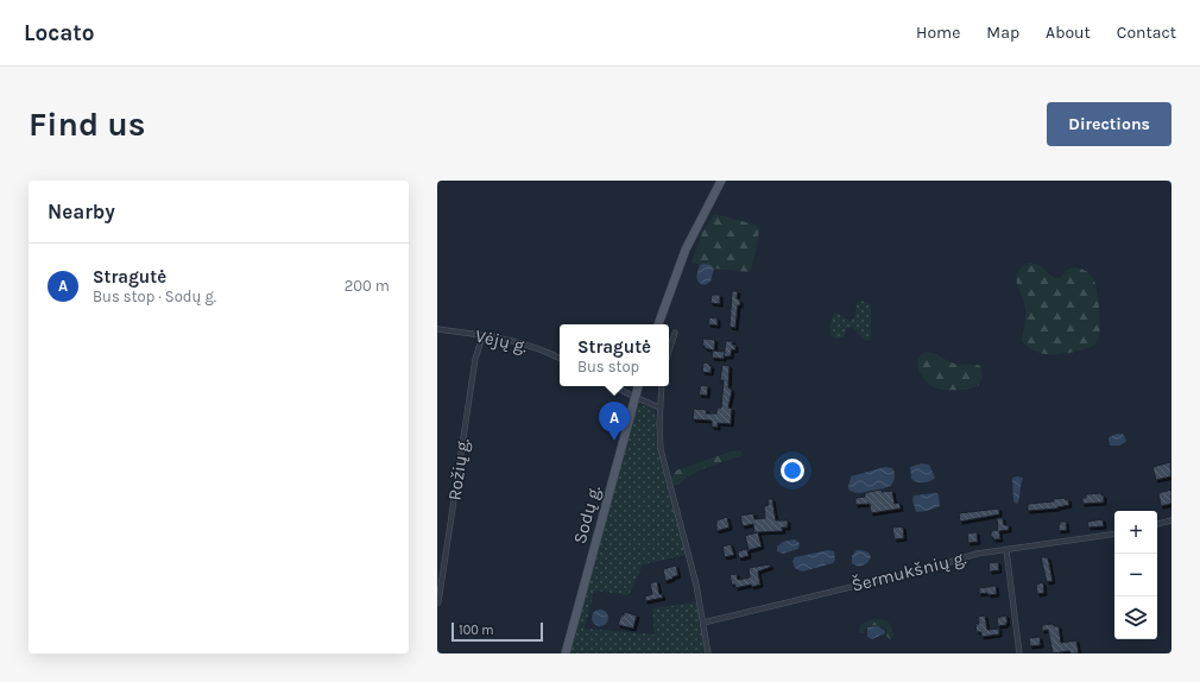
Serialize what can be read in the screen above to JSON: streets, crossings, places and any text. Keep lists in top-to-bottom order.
{
  "streets": {
    "main road": ["Sodų g."],
    "street": ["Vėjų g.", "Rožių g.", "Šermukšnių g."]
  },
  "crossings": [
    ["Vėjų g.", "Rožių g."]
  ],
  "scale_bar": "100 m",
  "page": {
    "header": "Locato",
    "nav": [
      "Home",
      "Map",
      "About",
      "Contact"
    ],
    "buttons": "Directions",
    "title": "Find us",
    "heading": "Nearby",
    "list": [
      {
        "mark": "A",
        "name": "Stragutė",
        "note": "Bus stop · Sodų g.",
        "value": "200 m"
      }
    ],
    "popup": ["Stragutė", "Bus stop"],
    "pins": "A",
    "map_buttons": ["+", "−"],
    "scale": "100 m"
  }
}
